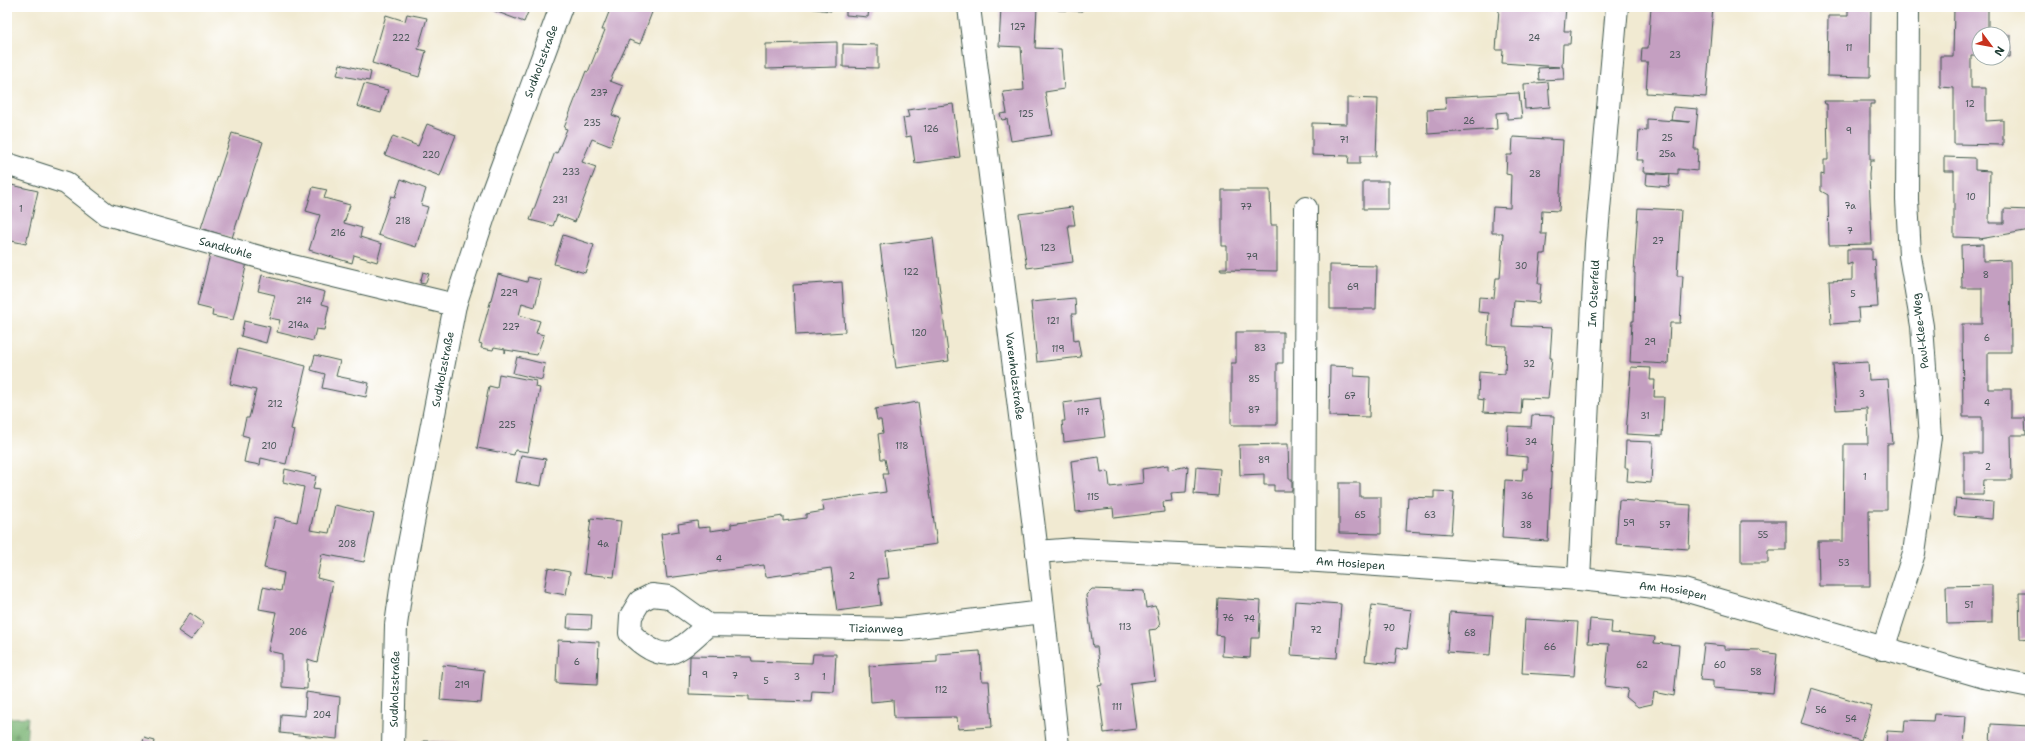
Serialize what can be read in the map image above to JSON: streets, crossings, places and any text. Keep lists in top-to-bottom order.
{
  "streets": {
    "street": [
      "Sudholzstraße",
      "Sandkuhle",
      "Im Osterfeld",
      "Paul-Klee-Weg",
      "Varenholzstraße",
      "Am Hosiepen",
      "Tizianweg"
    ]
  },
  "crossings": [
    ["Sudholzstraße", "Sandkuhle"],
    ["Im Osterfeld", "Am Hosiepen"],
    ["Paul-Klee-Weg", "Am Hosiepen"],
    ["Varenholzstraße", "Am Hosiepen"],
    ["Varenholzstraße", "Tizianweg"]
  ],
  "house_numbers": [
    "127",
    "222",
    "24",
    "11",
    "23",
    "237",
    "12",
    "125",
    "26",
    "235",
    "126",
    "9",
    "25",
    "71",
    "25a",
    "220",
    "233",
    "28",
    "10",
    "231",
    "7a",
    "77",
    "1",
    "218",
    "7",
    "216",
    "27",
    "123",
    "79",
    "30",
    "122",
    "8",
    "69",
    "229",
    "5",
    "214",
    "121",
    "214a",
    "227",
    "120",
    "6",
    "29",
    "83",
    "119",
    "32",
    "85",
    "3",
    "67",
    "4",
    "212",
    "87",
    "117",
    "31",
    "225",
    "34",
    "210",
    "118",
    "89",
    "2",
    "1",
    "36",
    "115",
    "65",
    "63",
    "59",
    "38",
    "57",
    "55",
    "208",
    "4a",
    "4",
    "53",
    "2",
    "51",
    "76",
    "74",
    "113",
    "70",
    "72",
    "206",
    "68",
    "66",
    "6",
    "62",
    "60",
    "58",
    "9",
    "7",
    "3",
    "1",
    "5",
    "219",
    "112",
    "111",
    "56",
    "204",
    "54"
  ],
  "north": "bottom right"
}
